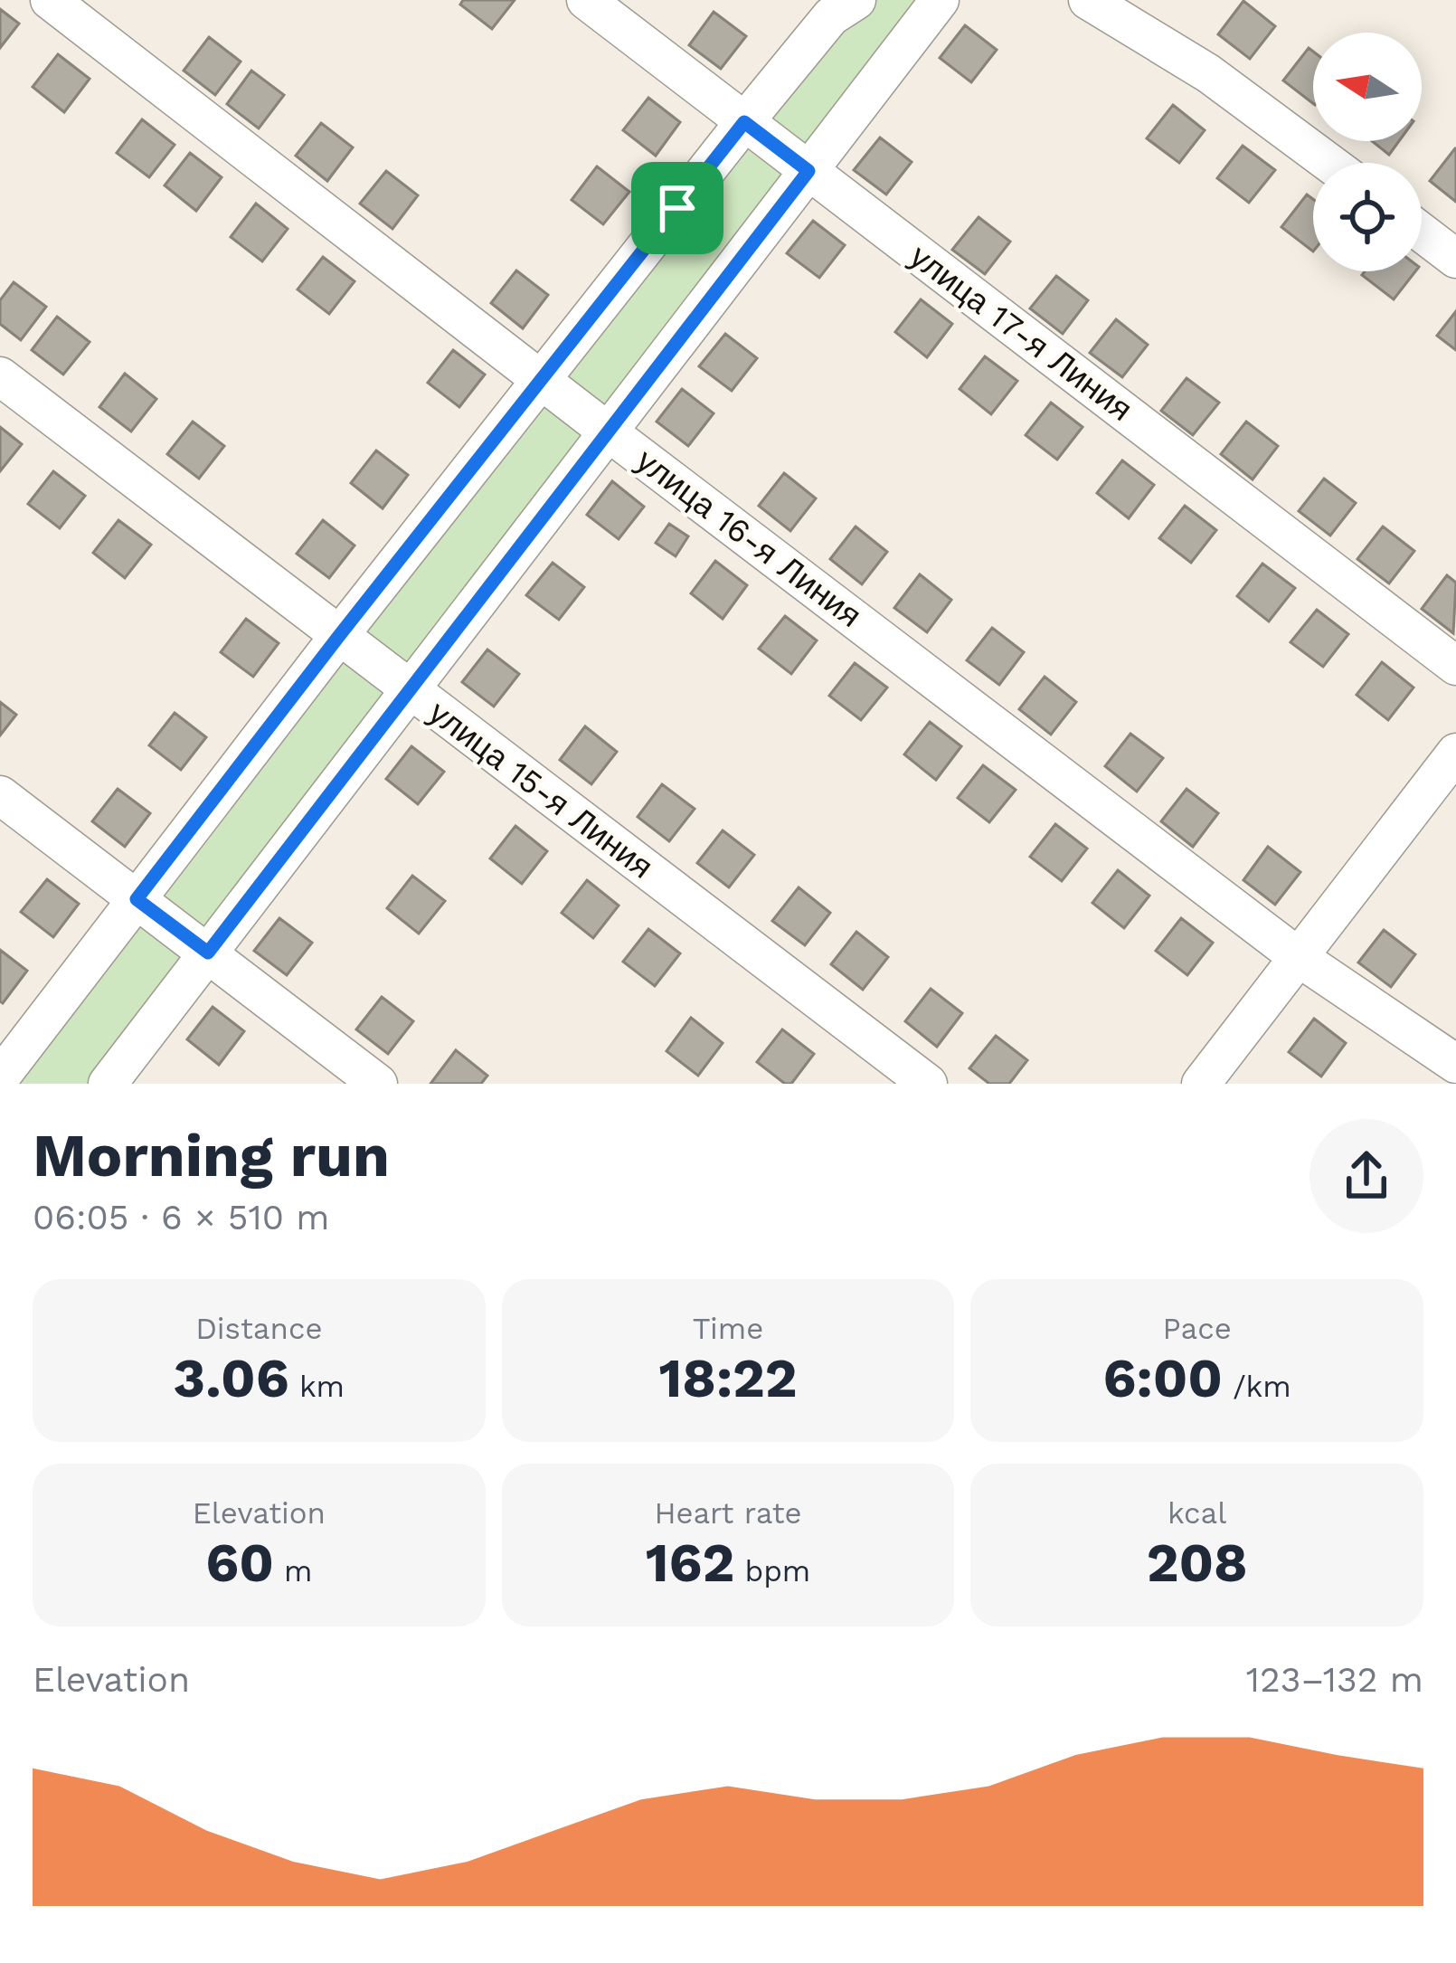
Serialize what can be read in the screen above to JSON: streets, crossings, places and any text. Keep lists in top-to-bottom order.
{
  "streets": {
    "street": ["улица 17-я Линия", "улица 16-я Линия", "улица 15-я Линия"]
  },
  "north": "left",
  "page": {
    "heading": ["Morning run", "06:05 · 6 × 510 m"],
    "stats": [
      ["Distance", "3.06 km"],
      ["Time", "18:22"],
      ["Pace", "6:00 /km"],
      ["Elevation", "60 m"],
      ["Heart rate", "162 bpm"],
      ["kcal", "208"]
    ],
    "chart": ["Elevation", "123–132 m"]
  }
}
